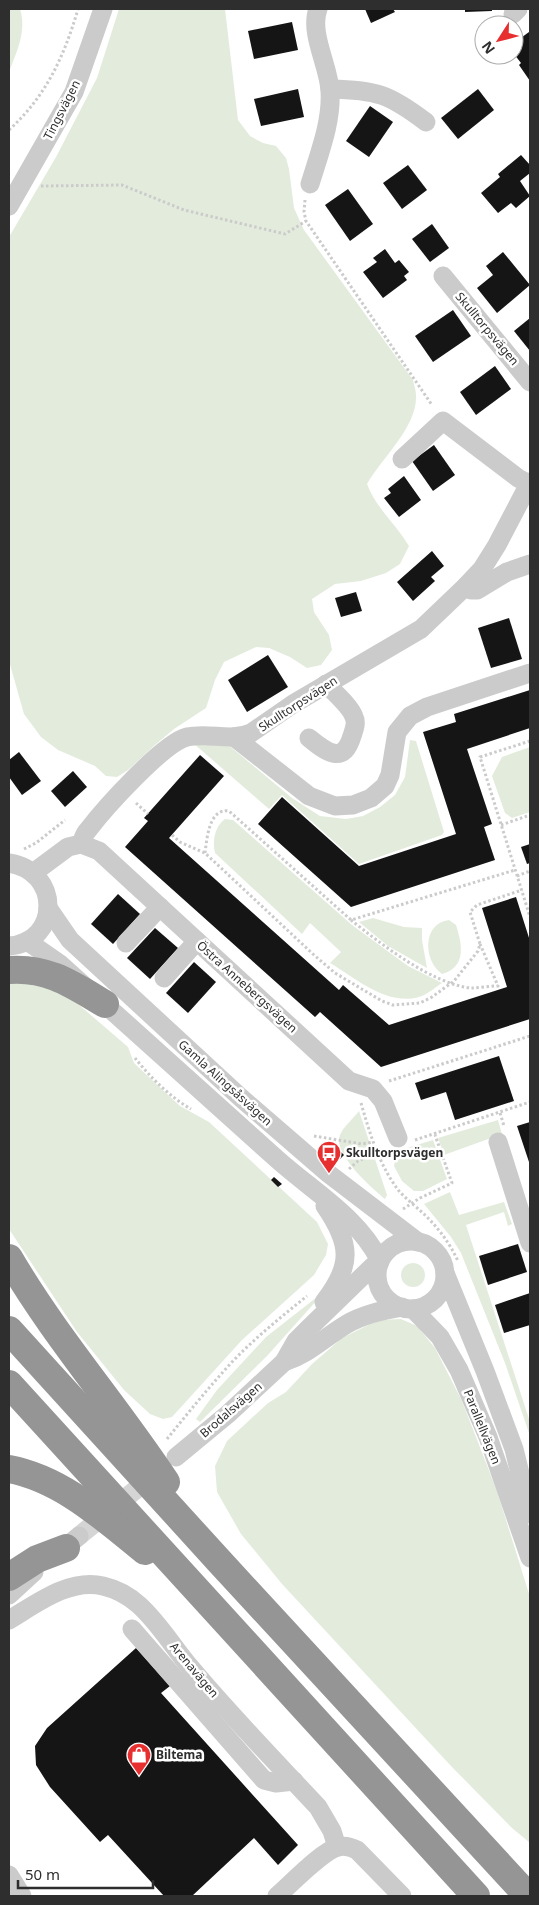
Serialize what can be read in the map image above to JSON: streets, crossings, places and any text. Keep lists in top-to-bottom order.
{
  "streets": {
    "street": [
      "Tingsvägen",
      "Skulltorpsvägen",
      "Östra Annebergsvägen",
      "Gamla Alingsåsvägen",
      "Brodalsvägen",
      "Parallellvägen",
      "Arenavägen"
    ]
  },
  "crossings": [
    ["Skulltorpsvägen", "Östra Annebergsvägen"],
    ["Gamla Alingsåsvägen", "Brodalsvägen"],
    ["Gamla Alingsåsvägen", "Parallellvägen"],
    ["Brodalsvägen", "Parallellvägen"]
  ],
  "places": {
    "bus stop": ["Skulltorpsvägen"],
    "shop": ["Biltema"]
  },
  "scale_bar": "50 m",
  "north": "bottom left"
}
